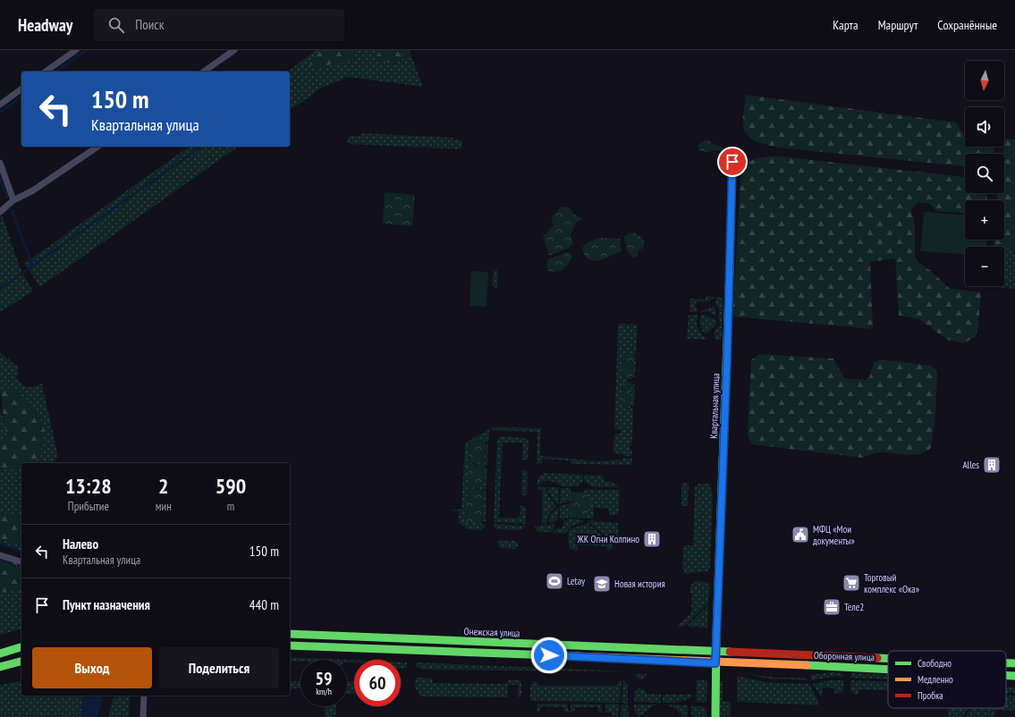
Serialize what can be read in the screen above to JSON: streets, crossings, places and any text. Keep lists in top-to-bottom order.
{
  "streets": {
    "main road": ["Квартальная улица", "Онежская улица", "Оборонная улица"]
  },
  "crossings": [
    ["Квартальная улица", "Онежская улица"],
    ["Квартальная улица", "Оборонная улица"],
    ["Онежская улица", "Оборонная улица"]
  ],
  "places": {
    "building": ["Alles", "ЖК Огни Колпино"],
    "public building": ["МФЦ «Мои документы»"],
    "sports": ["Letay"],
    "supermarket": ["Торговый комплекс «Ока»"],
    "school or university": ["Новая история"],
    "office": ["Теле2"]
  },
  "legend": ["Свободно", "Медленно", "Пробка"],
  "north": "bottom",
  "page": {
    "header": "Headway",
    "search": "Поиск",
    "nav": ["Карта", "Маршрут", "Сохранённые"],
    "map_buttons": ["+", "−"],
    "turn": ["150 m", "Квартальная улица"],
    "eta": [
      "13:28",
      "Прибытие",
      "2",
      "мин",
      "590",
      "m"
    ],
    "list": [
      {
        "name": "Налево",
        "note": "Квартальная улица",
        "value": "150 m"
      },
      {
        "name": "Пункт назначения",
        "value": "440 m"
      }
    ],
    "buttons": ["Выход", "Поделиться"],
    "speed": "59 km/h",
    "limit": "60"
  }
}
